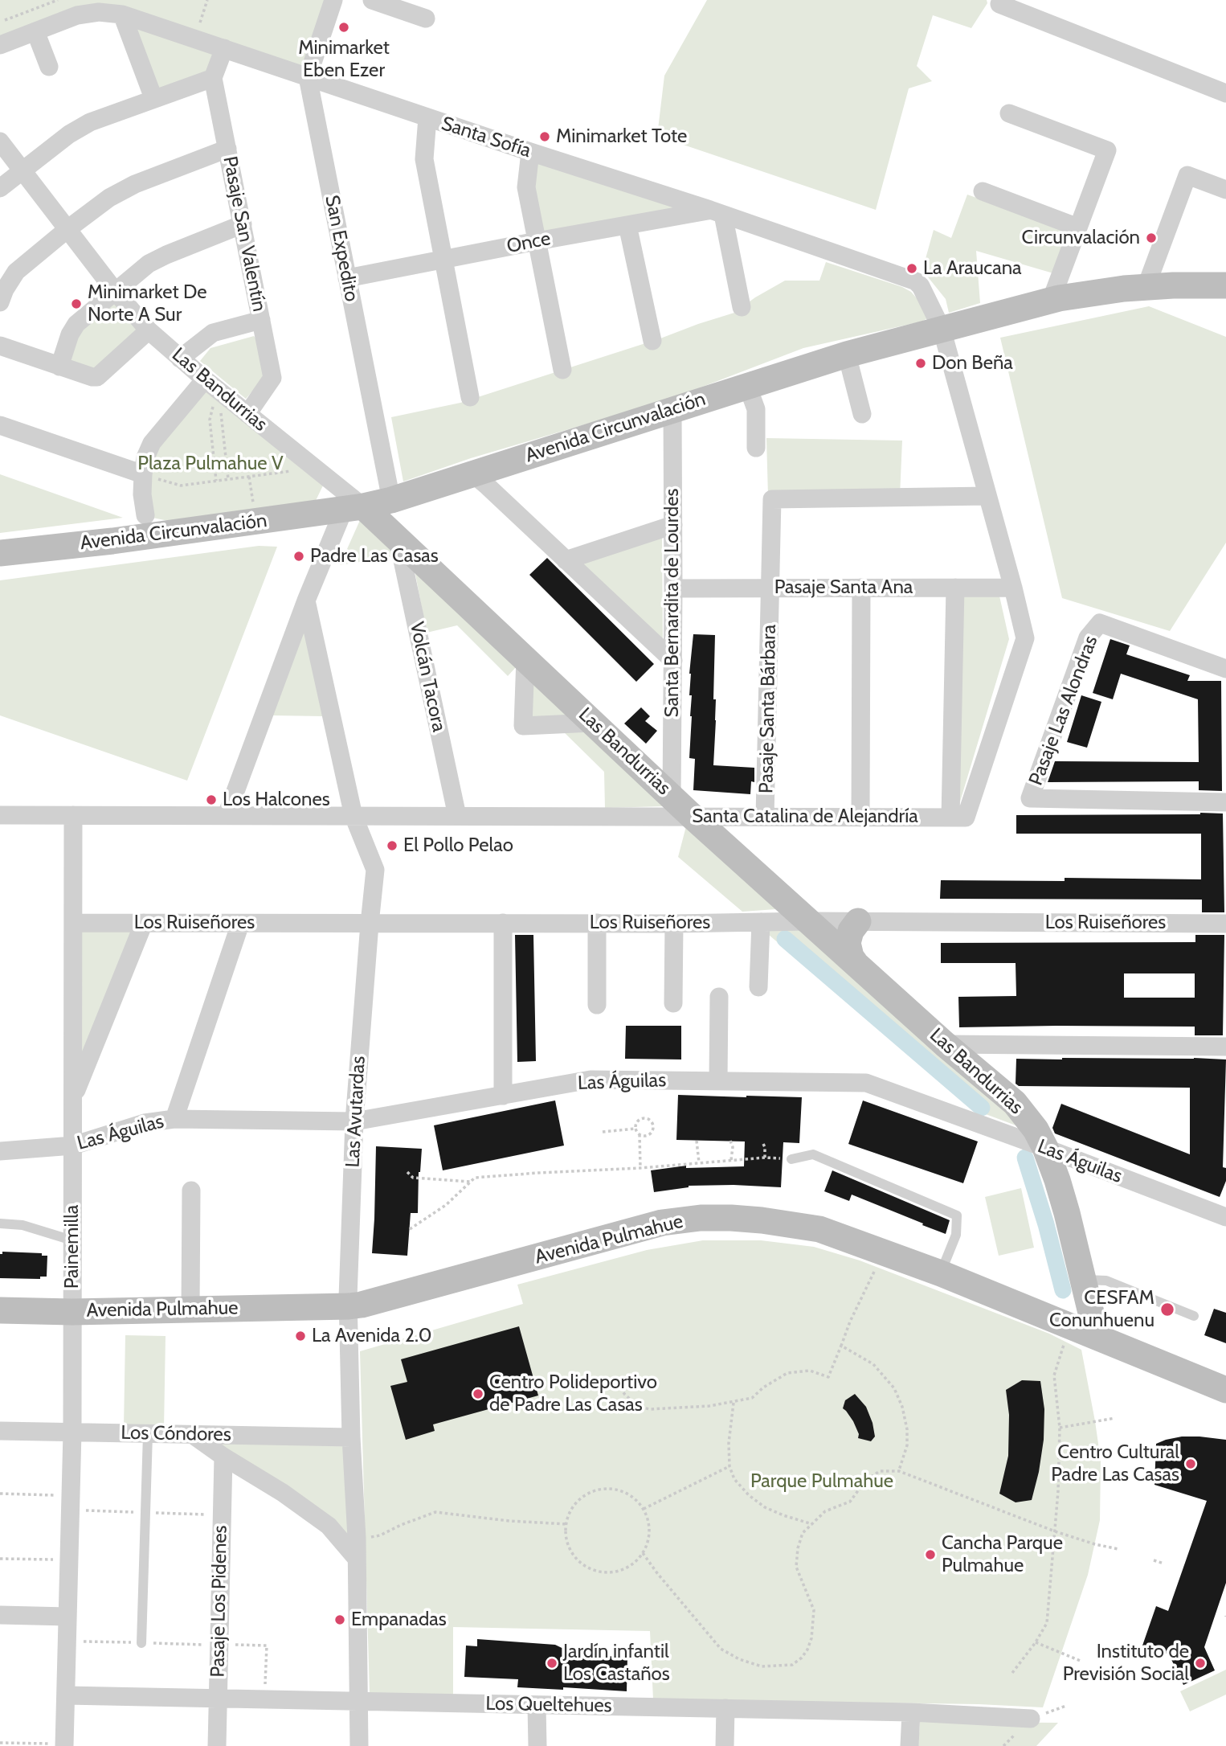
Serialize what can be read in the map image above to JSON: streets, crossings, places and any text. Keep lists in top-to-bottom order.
{
  "streets": {
    "street": [
      "Santa Sofía",
      "Pasaje San Valentín",
      "Once",
      "San Expedito",
      "Las Bandurrias",
      "Avenida Circunvalación",
      "Pasaje Santa Ana",
      "Santa Bernardita de Lourdes",
      "Volcán Tacora",
      "Pasaje Santa Bárbara",
      "Pasaje Las Alondras",
      "Santa Catalina de Alejandría",
      "Los Ruiseñores",
      "Las Águilas",
      "Las Avutardas",
      "Avenida Pulmahue",
      "Painemilla",
      "Los Cóndores",
      "Pasaje Los Pidenes",
      "Los Queltehues"
    ]
  },
  "crossings": [
    ["Santa Sofía", "Once"],
    ["Santa Sofía", "San Expedito"],
    ["Santa Sofía", "Avenida Circunvalación"],
    ["Pasaje San Valentín", "Las Bandurrias"],
    ["Once", "San Expedito"],
    ["San Expedito", "Avenida Circunvalación"],
    ["Las Bandurrias", "Avenida Circunvalación"],
    ["Las Bandurrias", "Santa Bernardita de Lourdes"],
    ["Las Bandurrias", "Volcán Tacora"],
    ["Las Bandurrias", "Santa Catalina de Alejandría"],
    ["Las Bandurrias", "Los Ruiseñores"],
    ["Las Bandurrias", "Las Águilas"],
    ["Las Bandurrias", "Avenida Pulmahue"],
    ["Avenida Circunvalación", "Santa Bernardita de Lourdes"],
    ["Pasaje Santa Ana", "Santa Bernardita de Lourdes"],
    ["Pasaje Santa Ana", "Pasaje Santa Bárbara"],
    ["Volcán Tacora", "Santa Catalina de Alejandría"],
    ["Pasaje Santa Bárbara", "Santa Catalina de Alejandría"],
    ["Santa Catalina de Alejandría", "Las Avutardas"],
    ["Santa Catalina de Alejandría", "Painemilla"],
    ["Los Ruiseñores", "Las Avutardas"],
    ["Los Ruiseñores", "Painemilla"],
    ["Las Águilas", "Las Avutardas"],
    ["Las Águilas", "Painemilla"],
    ["Las Avutardas", "Avenida Pulmahue"],
    ["Las Avutardas", "Los Cóndores"],
    ["Las Avutardas", "Los Queltehues"],
    ["Avenida Pulmahue", "Painemilla"],
    ["Painemilla", "Los Cóndores"],
    ["Painemilla", "Los Queltehues"],
    ["Pasaje Los Pidenes", "Los Queltehues"]
  ],
  "parks": ["Plaza Pulmahue V", "Parque Pulmahue"],
  "places": [
    "Minimarket Eben Ezer",
    "Minimarket Tote",
    "Circunvalación",
    "La Araucana",
    "Minimarket De Norte A Sur",
    "Don Beña",
    "Padre Las Casas",
    "Los Halcones",
    "El Pollo Pelao",
    "CESFAM Conunhuenu",
    "La Avenida 2.0",
    "Centro Polideportivo de Padre Las Casas",
    "Centro Cultural Padre Las Casas",
    "Cancha Parque Pulmahue",
    "Empanadas",
    "Jardín infantil Los Castaños",
    "Instituto de Previsión Social"
  ]
}
